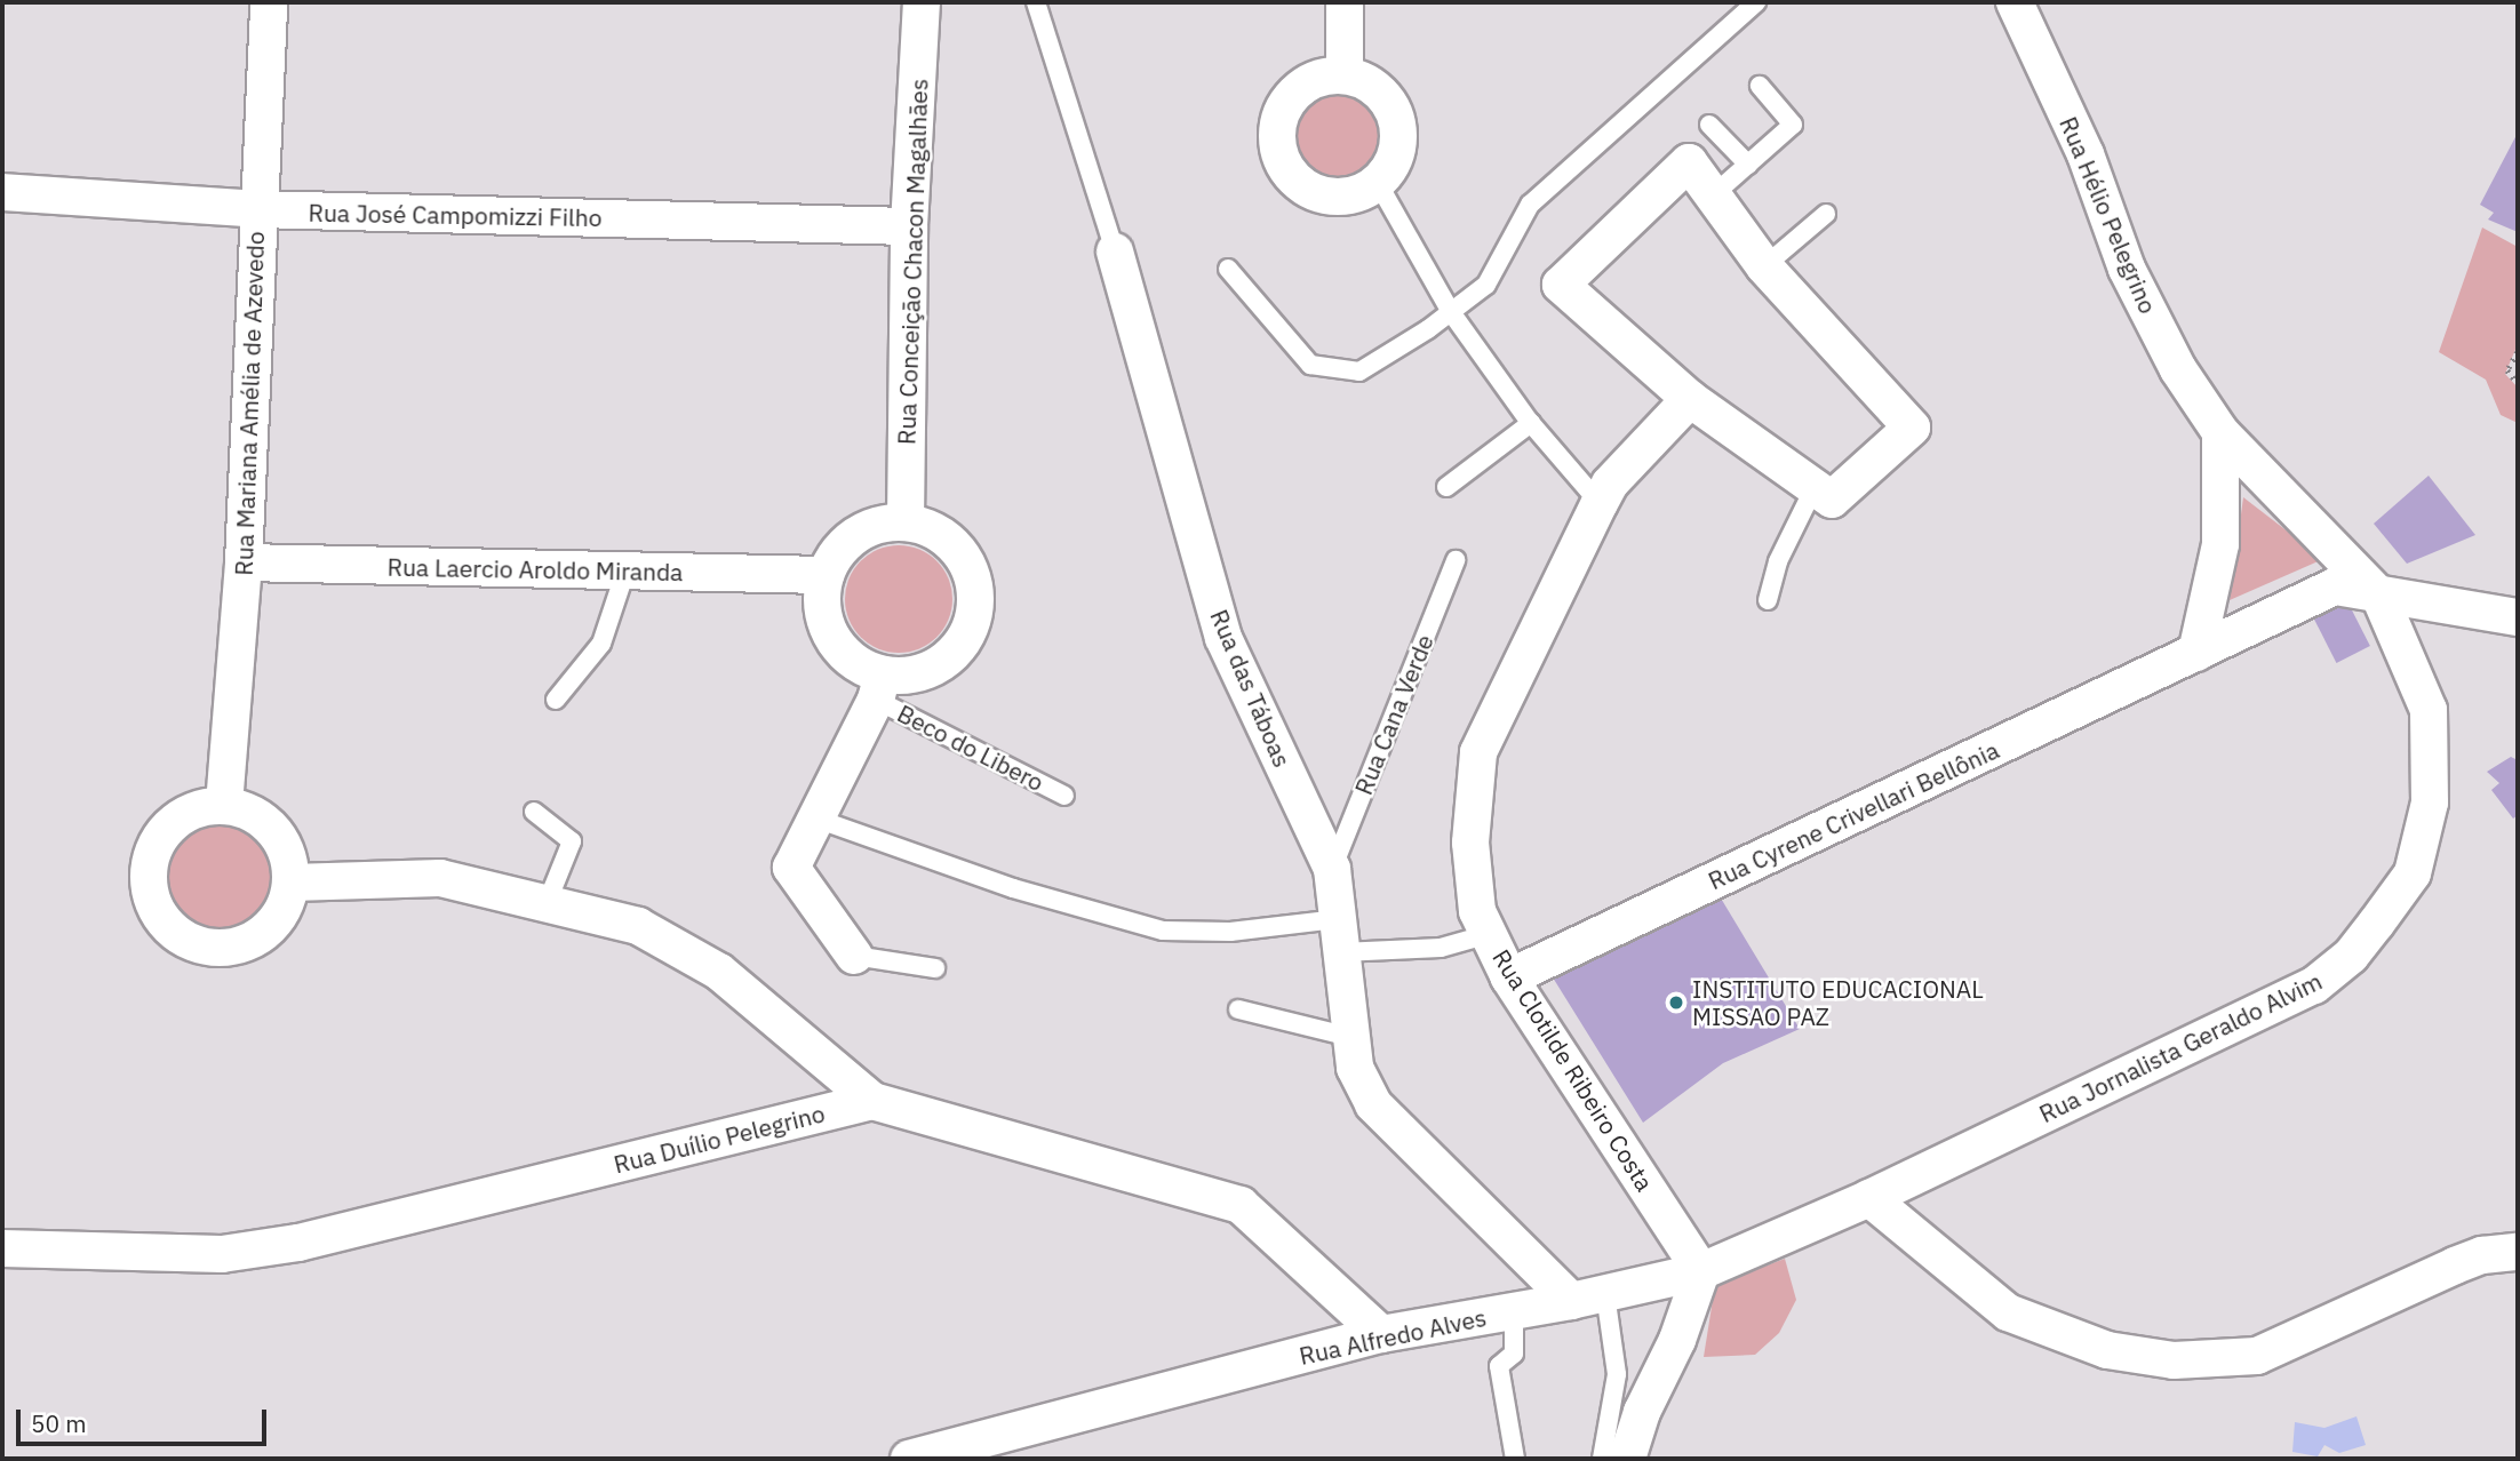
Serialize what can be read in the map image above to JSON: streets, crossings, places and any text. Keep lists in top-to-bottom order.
{
  "streets": {
    "street": [
      "Rua José Campomizzi Filho",
      "Rua Hélio Pelegrino",
      "Rua Conceição Chacon Magalhães",
      "Rua Mariana Amélia de Azevedo",
      "Rua Laercio Aroldo Miranda",
      "Rua das Táboas",
      "Rua Cyrene Crivellari Bellônia",
      "Rua Jornalista Geraldo Alvim",
      "Rua Clotilde Ribeiro Costa",
      "Rua Duílio Pelegrino",
      "Rua Alfredo Alves"
    ],
    "lane": ["Rua Cana Verde", "Beco do Libero"]
  },
  "crossings": [
    ["Rua José Campomizzi Filho", "Rua Conceição Chacon Magalhães"],
    ["Rua José Campomizzi Filho", "Rua Mariana Amélia de Azevedo"],
    ["Rua Hélio Pelegrino", "Rua Cyrene Crivellari Bellônia"],
    ["Rua Hélio Pelegrino", "Rua Jornalista Geraldo Alvim"],
    ["Rua Conceição Chacon Magalhães", "Rua Laercio Aroldo Miranda"],
    ["Rua Conceição Chacon Magalhães", "Beco do Libero"],
    ["Rua Mariana Amélia de Azevedo", "Rua Laercio Aroldo Miranda"],
    ["Rua Laercio Aroldo Miranda", "Beco do Libero"],
    ["Rua das Táboas", "Rua Cana Verde"],
    ["Rua das Táboas", "Rua Alfredo Alves"],
    ["Rua Cyrene Crivellari Bellônia", "Rua Jornalista Geraldo Alvim"],
    ["Rua Cyrene Crivellari Bellônia", "Rua Clotilde Ribeiro Costa"],
    ["Rua Jornalista Geraldo Alvim", "Rua Alfredo Alves"],
    ["Rua Clotilde Ribeiro Costa", "Rua Alfredo Alves"],
    ["Rua Duílio Pelegrino", "Rua Alfredo Alves"]
  ],
  "places": ["INSTITUTO EDUCACIONAL MISSAO PAZ"],
  "scale_bar": "50 m"
}
